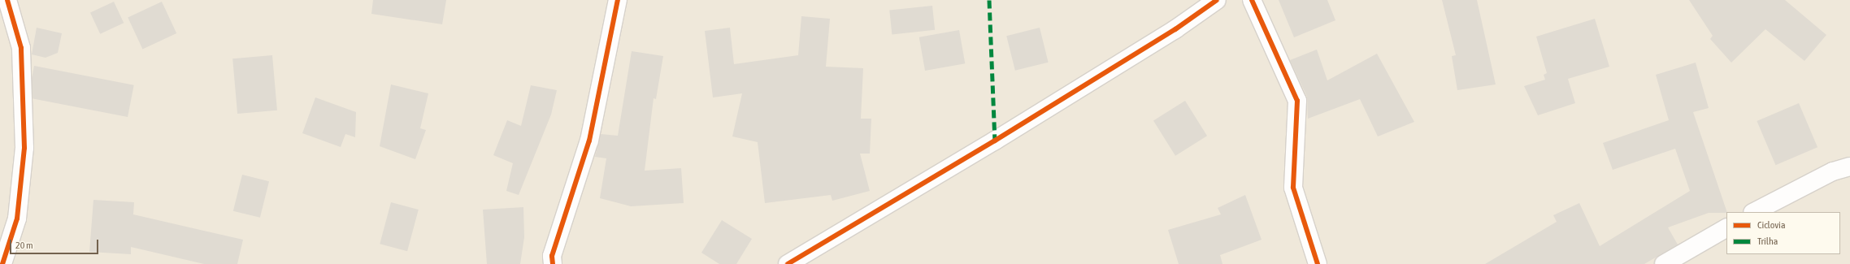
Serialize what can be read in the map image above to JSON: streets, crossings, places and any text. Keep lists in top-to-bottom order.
{
  "legend": ["Ciclovia", "Trilha"],
  "scale_bar": "20 m"
}
